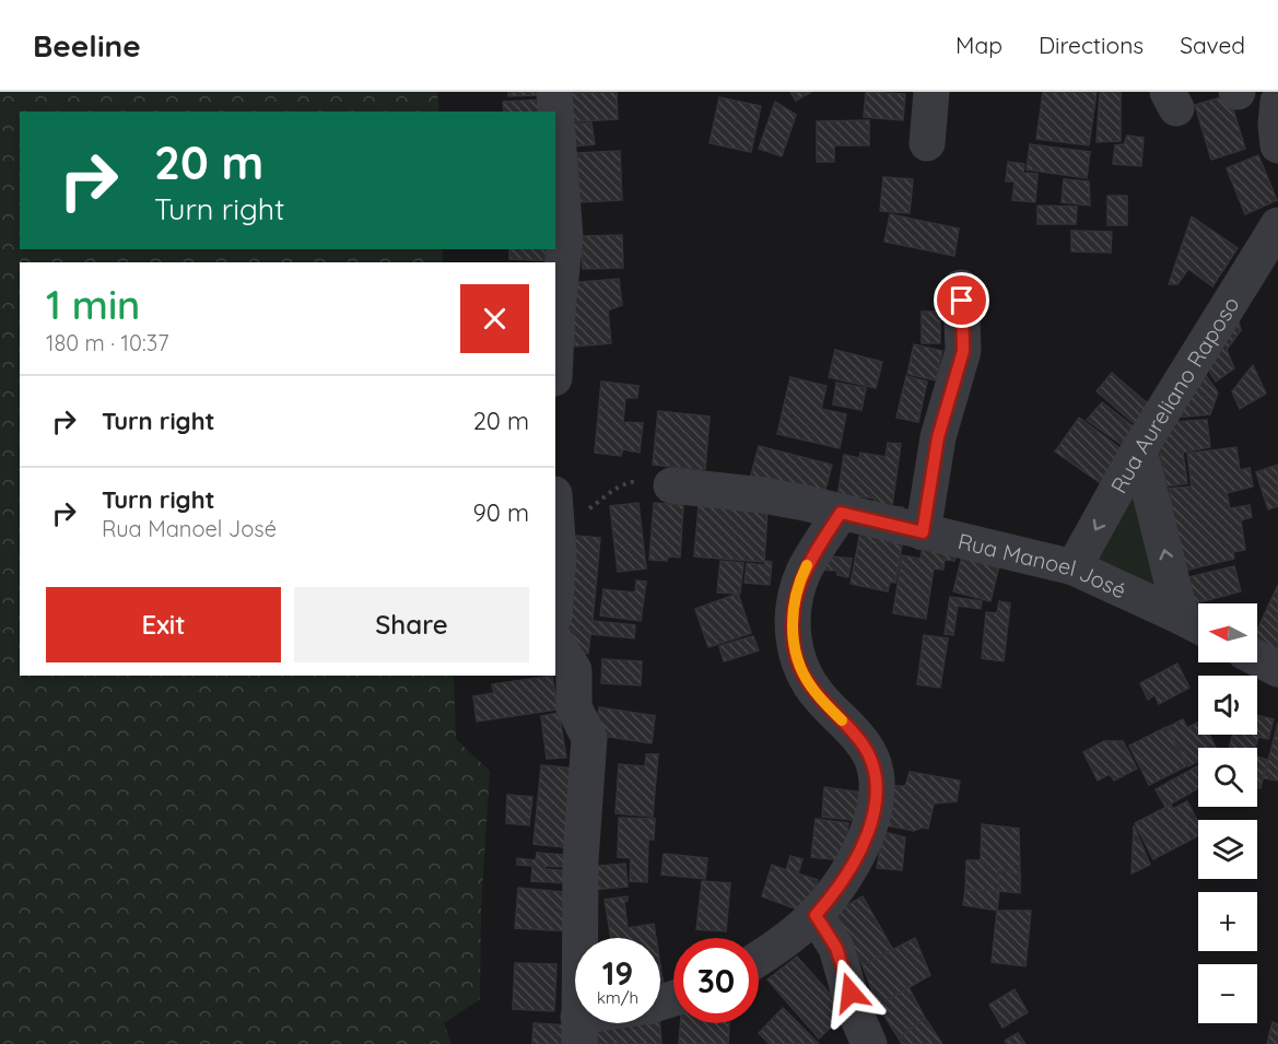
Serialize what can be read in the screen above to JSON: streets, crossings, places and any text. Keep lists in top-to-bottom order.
{
  "streets": {
    "street": ["Rua Aureliano Raposo", "Rua Manoel José"]
  },
  "crossings": [
    ["Rua Aureliano Raposo", "Rua Manoel José"]
  ],
  "north": "left",
  "page": {
    "header": "Beeline",
    "nav": ["Map", "Directions", "Saved"],
    "turn": ["20 m", "Turn right"],
    "heading": ["1 min", "180 m · 10:37"],
    "list": [
      {
        "name": "Turn right",
        "value": "20 m"
      },
      {
        "name": "Turn right",
        "note": "Rua Manoel José",
        "value": "90 m"
      }
    ],
    "buttons": ["Exit", "Share"],
    "map_buttons": ["+", "−"],
    "speed": "19 km/h",
    "limit": "30"
  }
}
